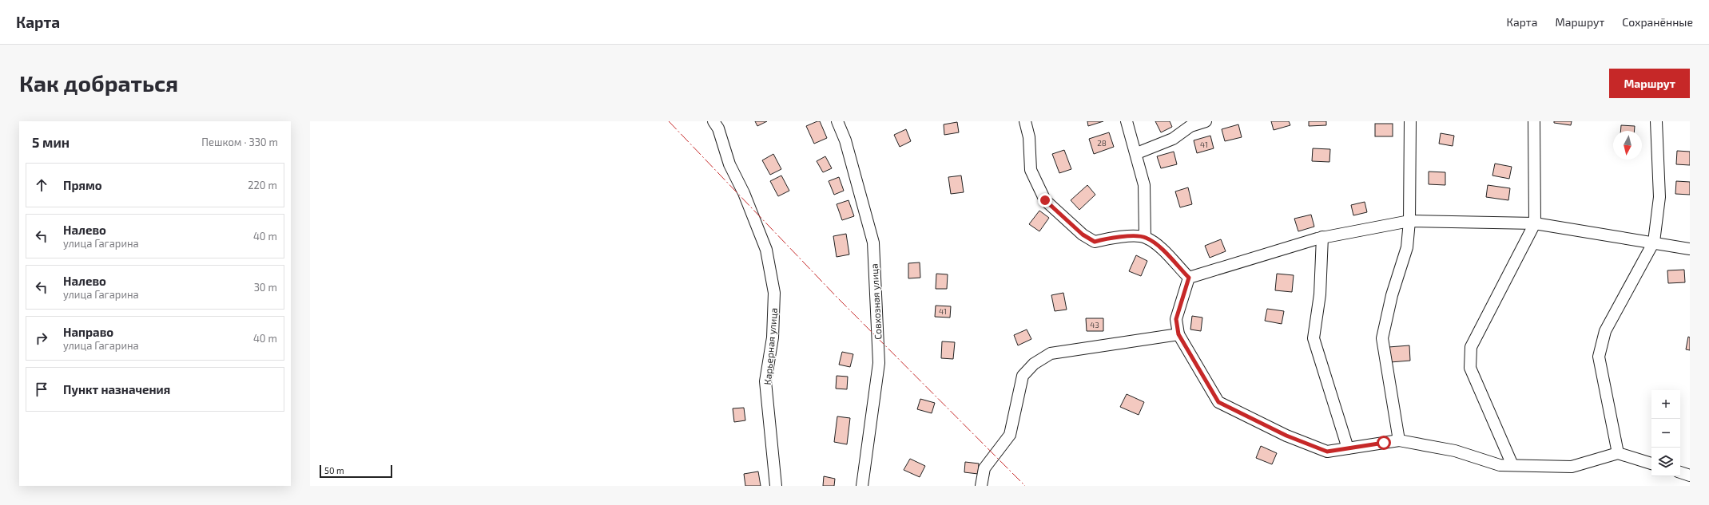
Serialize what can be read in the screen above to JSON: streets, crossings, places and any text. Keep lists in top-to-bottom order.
{
  "streets": {
    "street": ["Совхозная улица", "Карьерная улица"]
  },
  "house_numbers": [
    "28",
    "41",
    "41",
    "43"
  ],
  "scale_bar": "50 m",
  "north": "bottom",
  "page": {
    "header": "Карта",
    "nav": ["Карта", "Маршрут", "Сохранённые"],
    "buttons": "Маршрут",
    "title": "Как добраться",
    "heading": ["5 мин", "Пешком · 330 m"],
    "list": [
      ["Прямо", "220 m"],
      ["Налево", "улица Гагарина", "40 m"],
      ["Налево", "улица Гагарина", "30 m"],
      ["Направо", "улица Гагарина", "40 m"],
      "Пункт назначения"
    ],
    "map_buttons": ["+", "−"],
    "scale": "50 m"
  }
}
